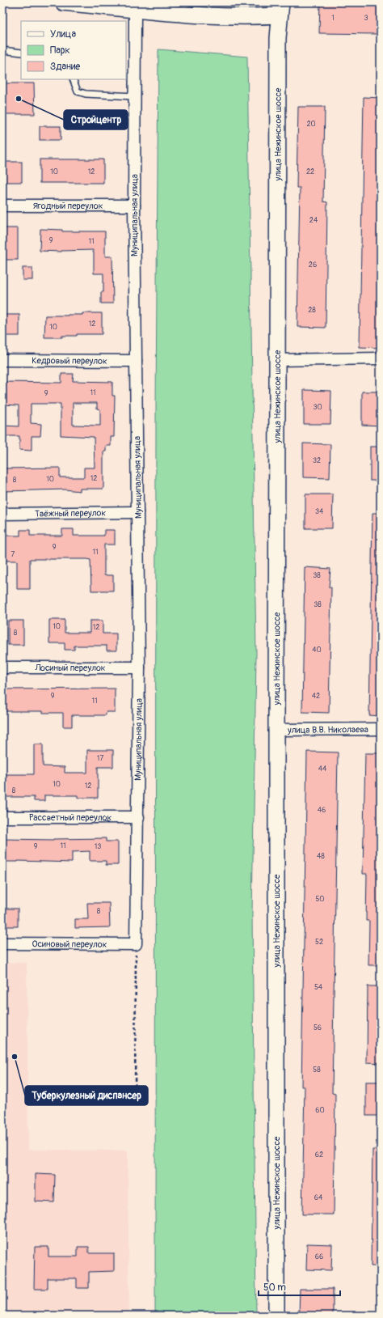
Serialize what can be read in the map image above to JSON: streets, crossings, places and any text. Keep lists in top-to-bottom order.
{
  "streets": {
    "main road": ["улица Нежинское шоссе"],
    "street": [
      "Ягодный переулок",
      "Муниципальная улица",
      "Кедровый переулок",
      "Таёжный переулок",
      "Лосиный переулок",
      "улица В.В. Николаева",
      "Рассветный переулок",
      "Осиновый переулок"
    ]
  },
  "crossings": [
    ["улица Нежинское шоссе", "улица В.В. Николаева"],
    ["Ягодный переулок", "Муниципальная улица"],
    ["Муниципальная улица", "Кедровый переулок"],
    ["Муниципальная улица", "Таёжный переулок"],
    ["Муниципальная улица", "Лосиный переулок"],
    ["Муниципальная улица", "Рассветный переулок"],
    ["Муниципальная улица", "Осиновый переулок"]
  ],
  "places": ["Стройцентр", "Туберкулезный диспансер"],
  "house_numbers": [
    "1",
    "3",
    "20",
    "10",
    "12",
    "22",
    "24",
    "9",
    "11",
    "26",
    "28",
    "12",
    "10",
    "11",
    "9",
    "30",
    "32",
    "12",
    "10",
    "8",
    "34",
    "9",
    "11",
    "7",
    "38",
    "38",
    "10",
    "12",
    "8",
    "40",
    "9",
    "42",
    "11",
    "17",
    "44",
    "10",
    "12",
    "8",
    "46",
    "11",
    "9",
    "13",
    "48",
    "50",
    "8",
    "52",
    "54",
    "56",
    "58",
    "60",
    "62",
    "64",
    "66"
  ],
  "legend": ["Улица", "Парк", "Здание"],
  "scale_bar": "50 m"
}
